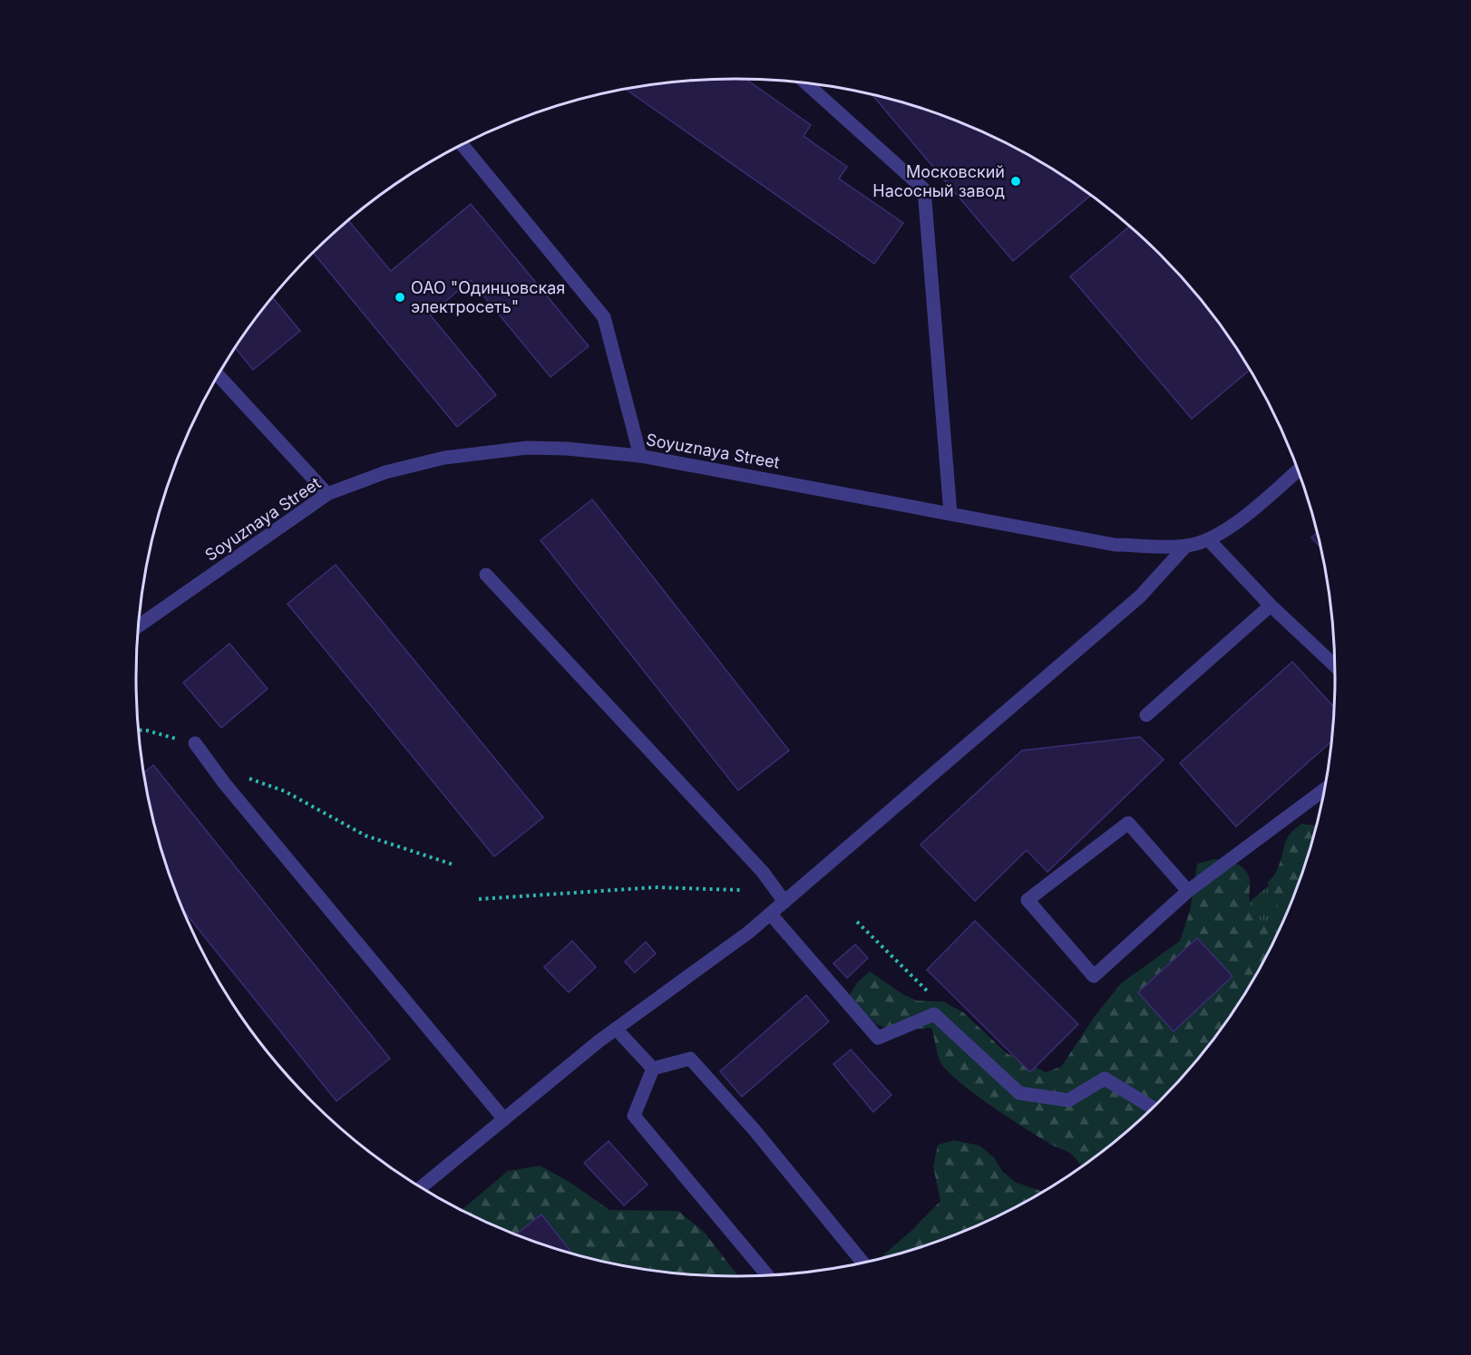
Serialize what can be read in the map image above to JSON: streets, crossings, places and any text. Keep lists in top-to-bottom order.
{
  "streets": {
    "street": ["Soyuznaya Street"]
  },
  "places": ["Московский Насосный завод", "ОАО \"Одинцовская электросеть\""]
}
